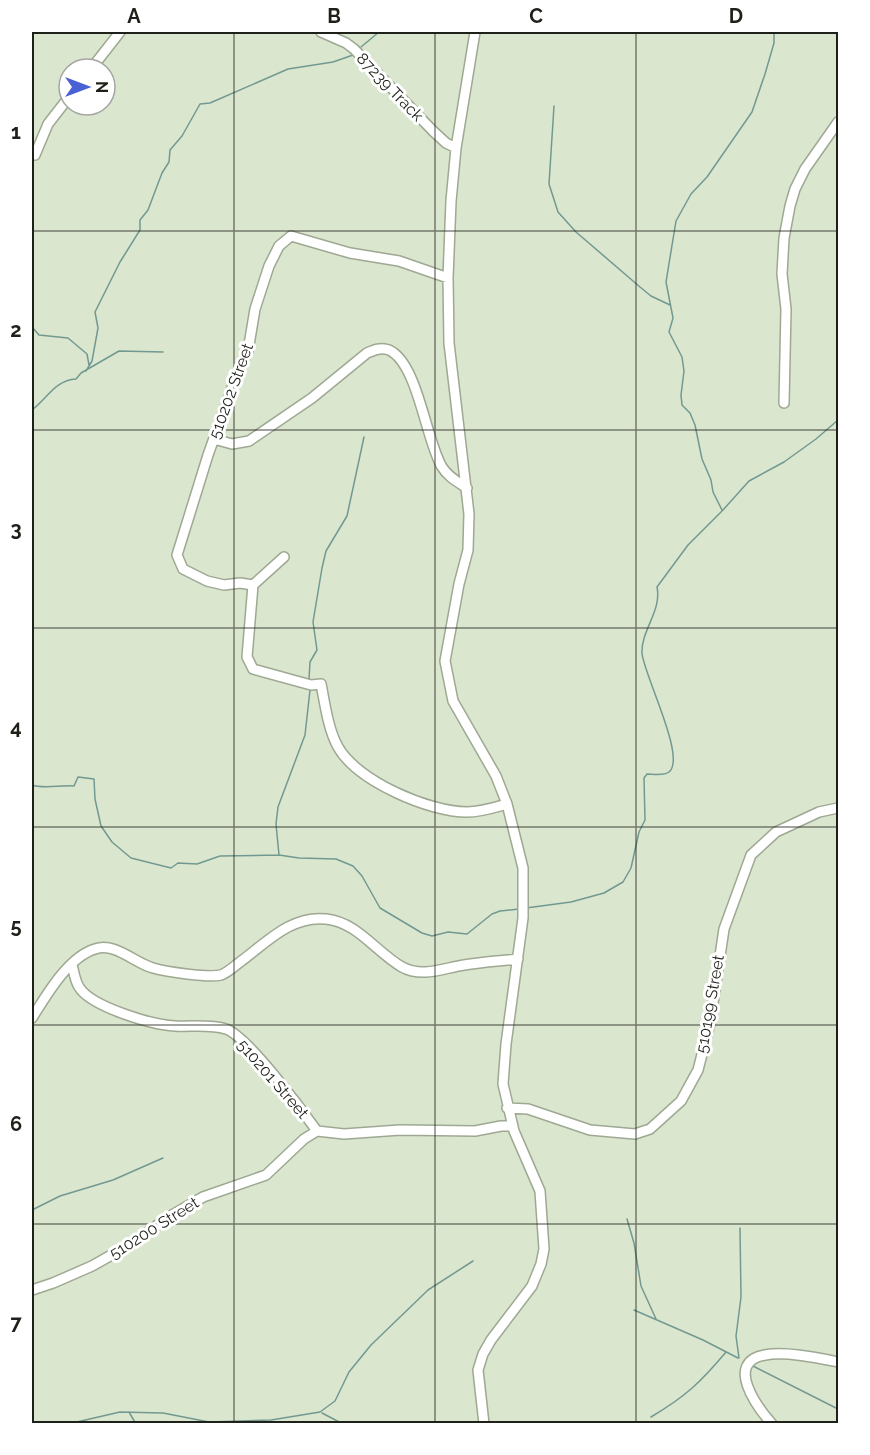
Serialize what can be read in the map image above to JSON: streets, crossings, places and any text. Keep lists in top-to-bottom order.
{
  "streets": {
    "street": [
      "87239 Track",
      "510202 Street",
      "510199 Street",
      "510201 Street",
      "510200 Street"
    ]
  },
  "crossings": [
    ["510201 Street", "510200 Street"]
  ],
  "north": "right",
  "grid": {
    "columns": [
      "A",
      "B",
      "C",
      "D"
    ],
    "rows": [
      "1",
      "2",
      "3",
      "4",
      "5",
      "6",
      "7"
    ]
  }
}
